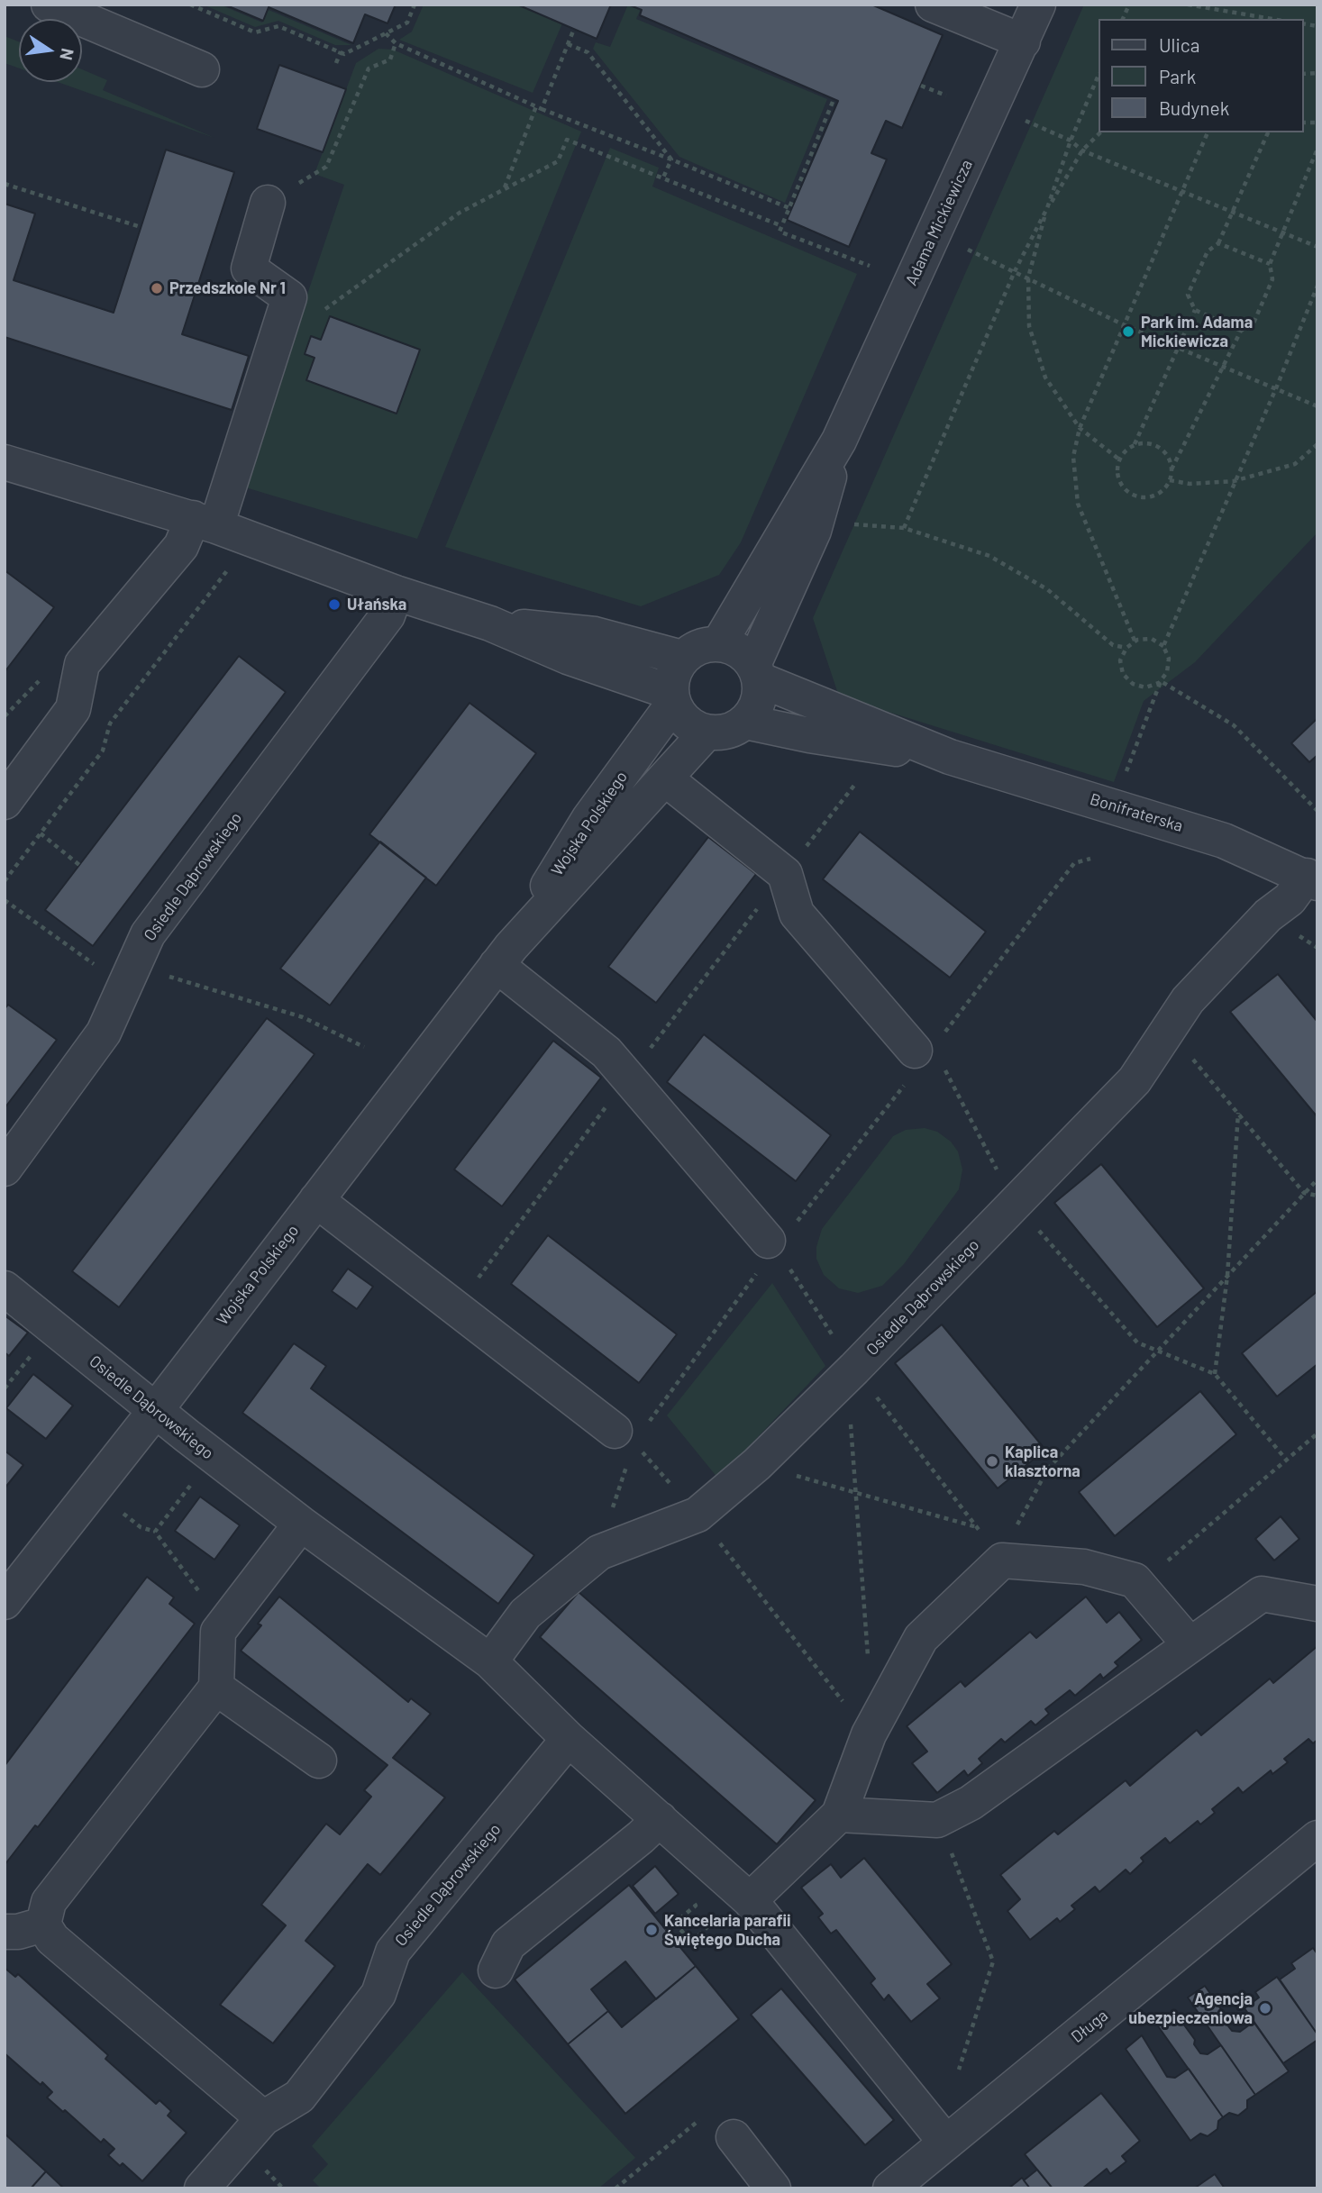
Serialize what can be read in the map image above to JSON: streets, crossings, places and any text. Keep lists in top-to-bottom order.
{
  "streets": {
    "street": [
      "Adama Mickiewicza",
      "Bonifraterska",
      "Wojska Polskiego",
      "Osiedle Dąbrowskiego",
      "Długa"
    ]
  },
  "crossings": [
    ["Adama Mickiewicza", "Bonifraterska"],
    ["Adama Mickiewicza", "Wojska Polskiego"],
    ["Bonifraterska", "Wojska Polskiego"],
    ["Bonifraterska", "Osiedle Dąbrowskiego"],
    ["Wojska Polskiego", "Osiedle Dąbrowskiego"],
    ["Osiedle Dąbrowskiego", "Długa"]
  ],
  "places": [
    "Przedszkole Nr 1",
    "Park im. Adama Mickiewicza",
    "Ułańska",
    "Kaplica klasztorna",
    "Kancelaria parafii Świętego Ducha",
    "Agencja ubezpieczeniowa"
  ],
  "legend": ["Ulica", "Park", "Budynek"],
  "north": "right"
}
